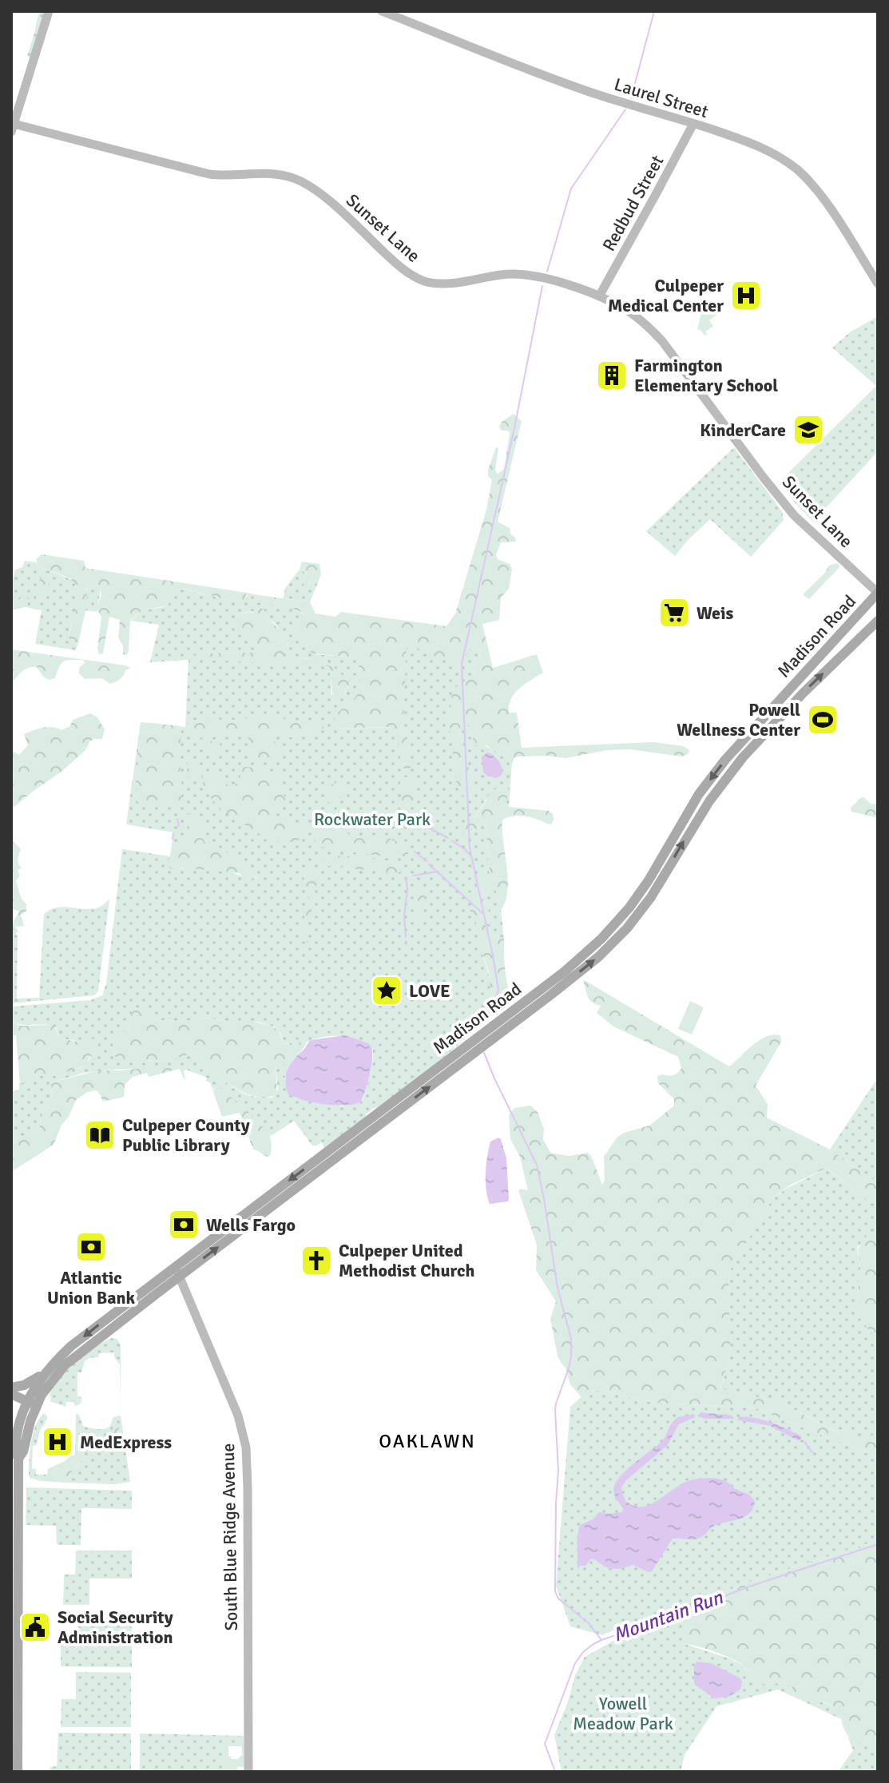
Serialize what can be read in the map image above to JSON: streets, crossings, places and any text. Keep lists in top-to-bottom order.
{
  "streets": {
    "main road": ["Madison Road"],
    "street": [
      "Laurel Street",
      "Redbud Street",
      "Sunset Lane",
      "South Blue Ridge Avenue"
    ]
  },
  "crossings": [
    ["Laurel Street", "Redbud Street"],
    ["Redbud Street", "Sunset Lane"],
    ["Sunset Lane", "Madison Road"],
    ["Madison Road", "South Blue Ridge Avenue"]
  ],
  "districts": ["OAKLAWN"],
  "water": ["Mountain Run"],
  "parks": ["Rockwater Park", "Yowell Meadow Park"],
  "places": {
    "hospital": ["Culpeper Medical Center", "MedExpress"],
    "building": ["Farmington Elementary School"],
    "school or university": ["KinderCare"],
    "supermarket": ["Weis"],
    "sports": ["Powell Wellness Center"],
    "place": ["LOVE"],
    "library": ["Culpeper County Public Library"],
    "bank": ["Wells Fargo", "Atlantic Union Bank"],
    "church": ["Culpeper United Methodist Church"],
    "public building": ["Social Security Administration"]
  }
}
